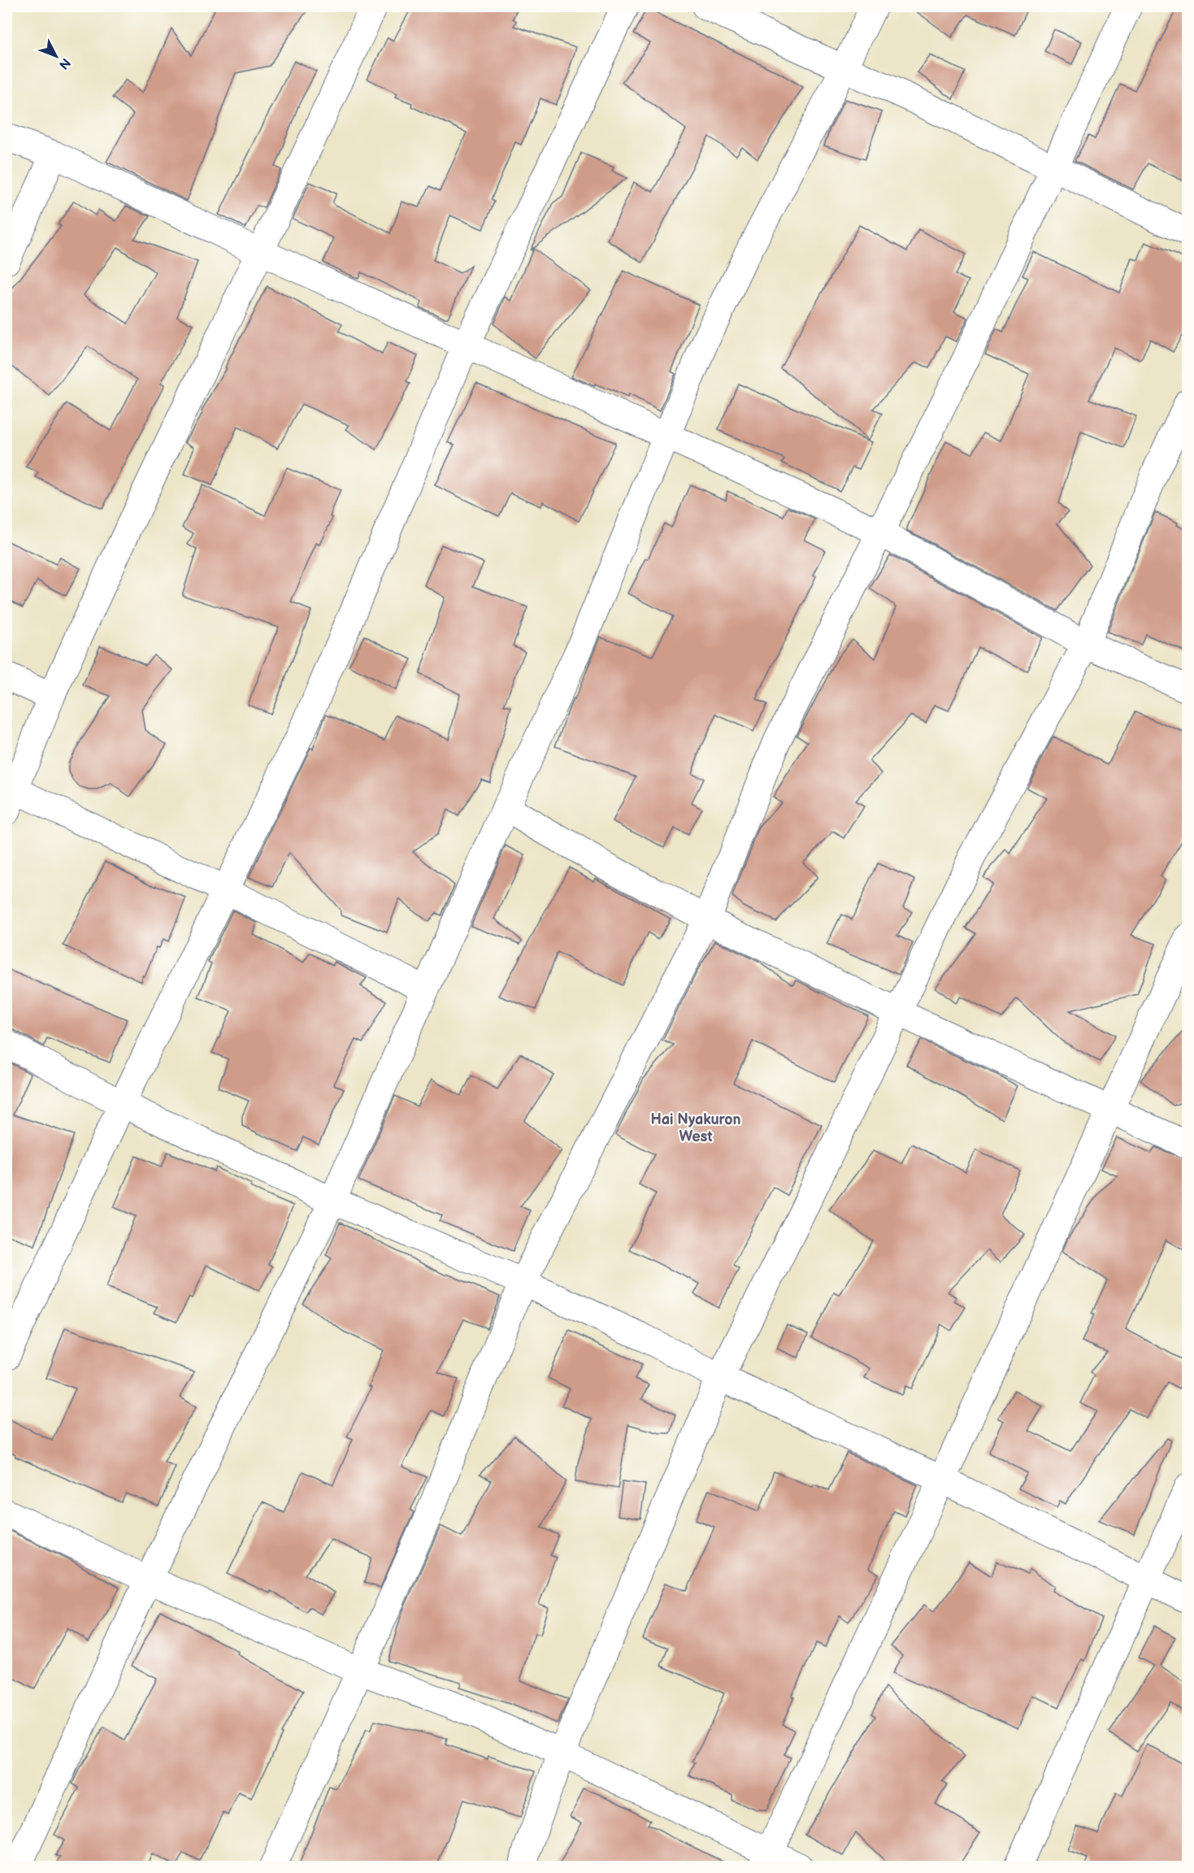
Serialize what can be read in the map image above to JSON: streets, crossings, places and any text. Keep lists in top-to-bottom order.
{
  "districts": ["Hai Nyakuron West"],
  "north": "bottom right"
}
